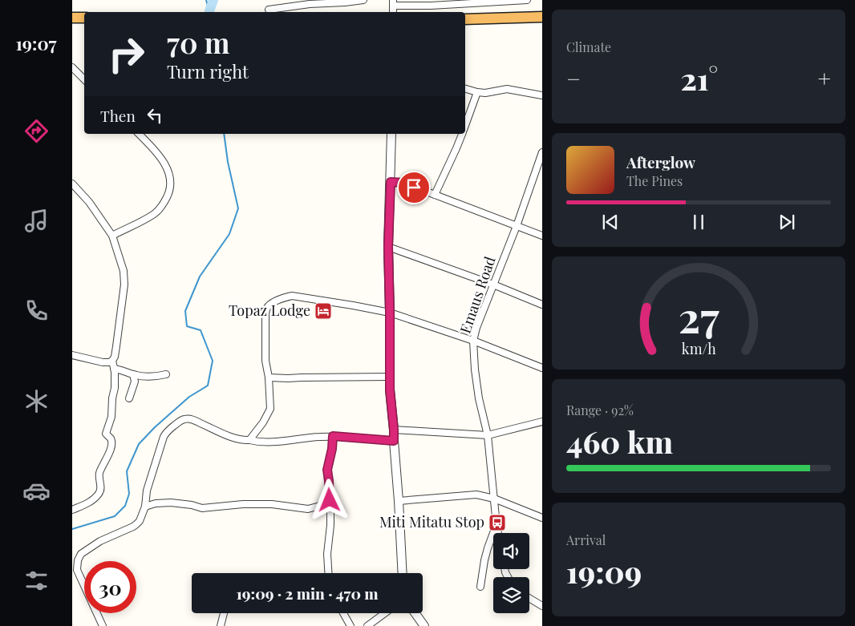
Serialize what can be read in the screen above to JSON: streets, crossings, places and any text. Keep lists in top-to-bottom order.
{
  "streets": {
    "street": ["Emaus Road"]
  },
  "places": {
    "hotel": ["Topaz Lodge"],
    "bus stop": ["Miti Mitatu Stop"]
  },
  "page": {
    "tabs": "19:07",
    "tile": [
      "Climate",
      ["Range · 92%", "460 km"],
      ["Arrival", "19:09"]
    ],
    "turn": ["70 m", "Turn right"],
    "heat": ["−", "21°", "+"],
    "then": "Then",
    "song": ["Afterglow", "The Pines"],
    "limit": "30",
    "trip": "19:09 · 2 min · 470 m",
    "gauge": ["27", "km/h"]
  }
}
